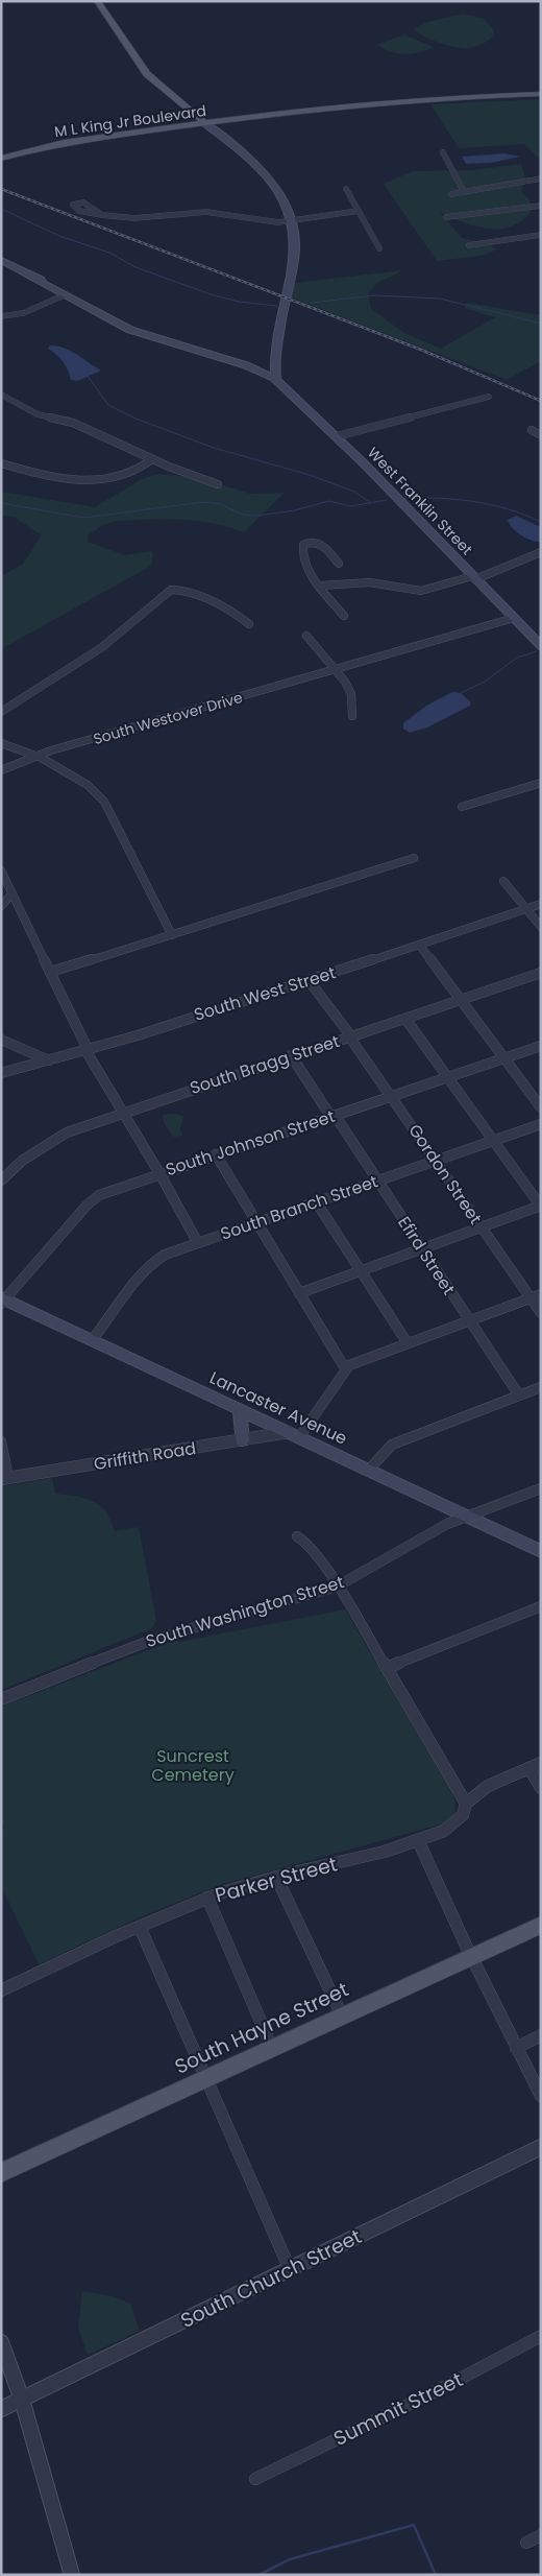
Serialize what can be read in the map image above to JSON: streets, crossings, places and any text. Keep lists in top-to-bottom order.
{
  "streets": {
    "main road": [
      "M L King Jr Boulevard",
      "West Franklin Street",
      "Lancaster Avenue",
      "South Hayne Street"
    ],
    "street": [
      "South Westover Drive",
      "South West Street",
      "South Bragg Street",
      "South Johnson Street",
      "Gordon Street",
      "South Branch Street",
      "Efird Street",
      "Griffith Road",
      "South Washington Street",
      "Parker Street",
      "South Church Street",
      "Summit Street"
    ]
  },
  "crossings": [
    ["West Franklin Street", "South Westover Drive"],
    ["South West Street", "Gordon Street"],
    ["South Bragg Street", "Gordon Street"],
    ["South Bragg Street", "Efird Street"],
    ["South Johnson Street", "Gordon Street"],
    ["South Johnson Street", "Efird Street"],
    ["South Johnson Street", "Lancaster Avenue"],
    ["Gordon Street", "South Branch Street"],
    ["South Branch Street", "Efird Street"],
    ["South Branch Street", "Lancaster Avenue"],
    ["Lancaster Avenue", "Griffith Road"],
    ["Lancaster Avenue", "South Washington Street"]
  ],
  "parks": ["Suncrest Cemetery"]
}
